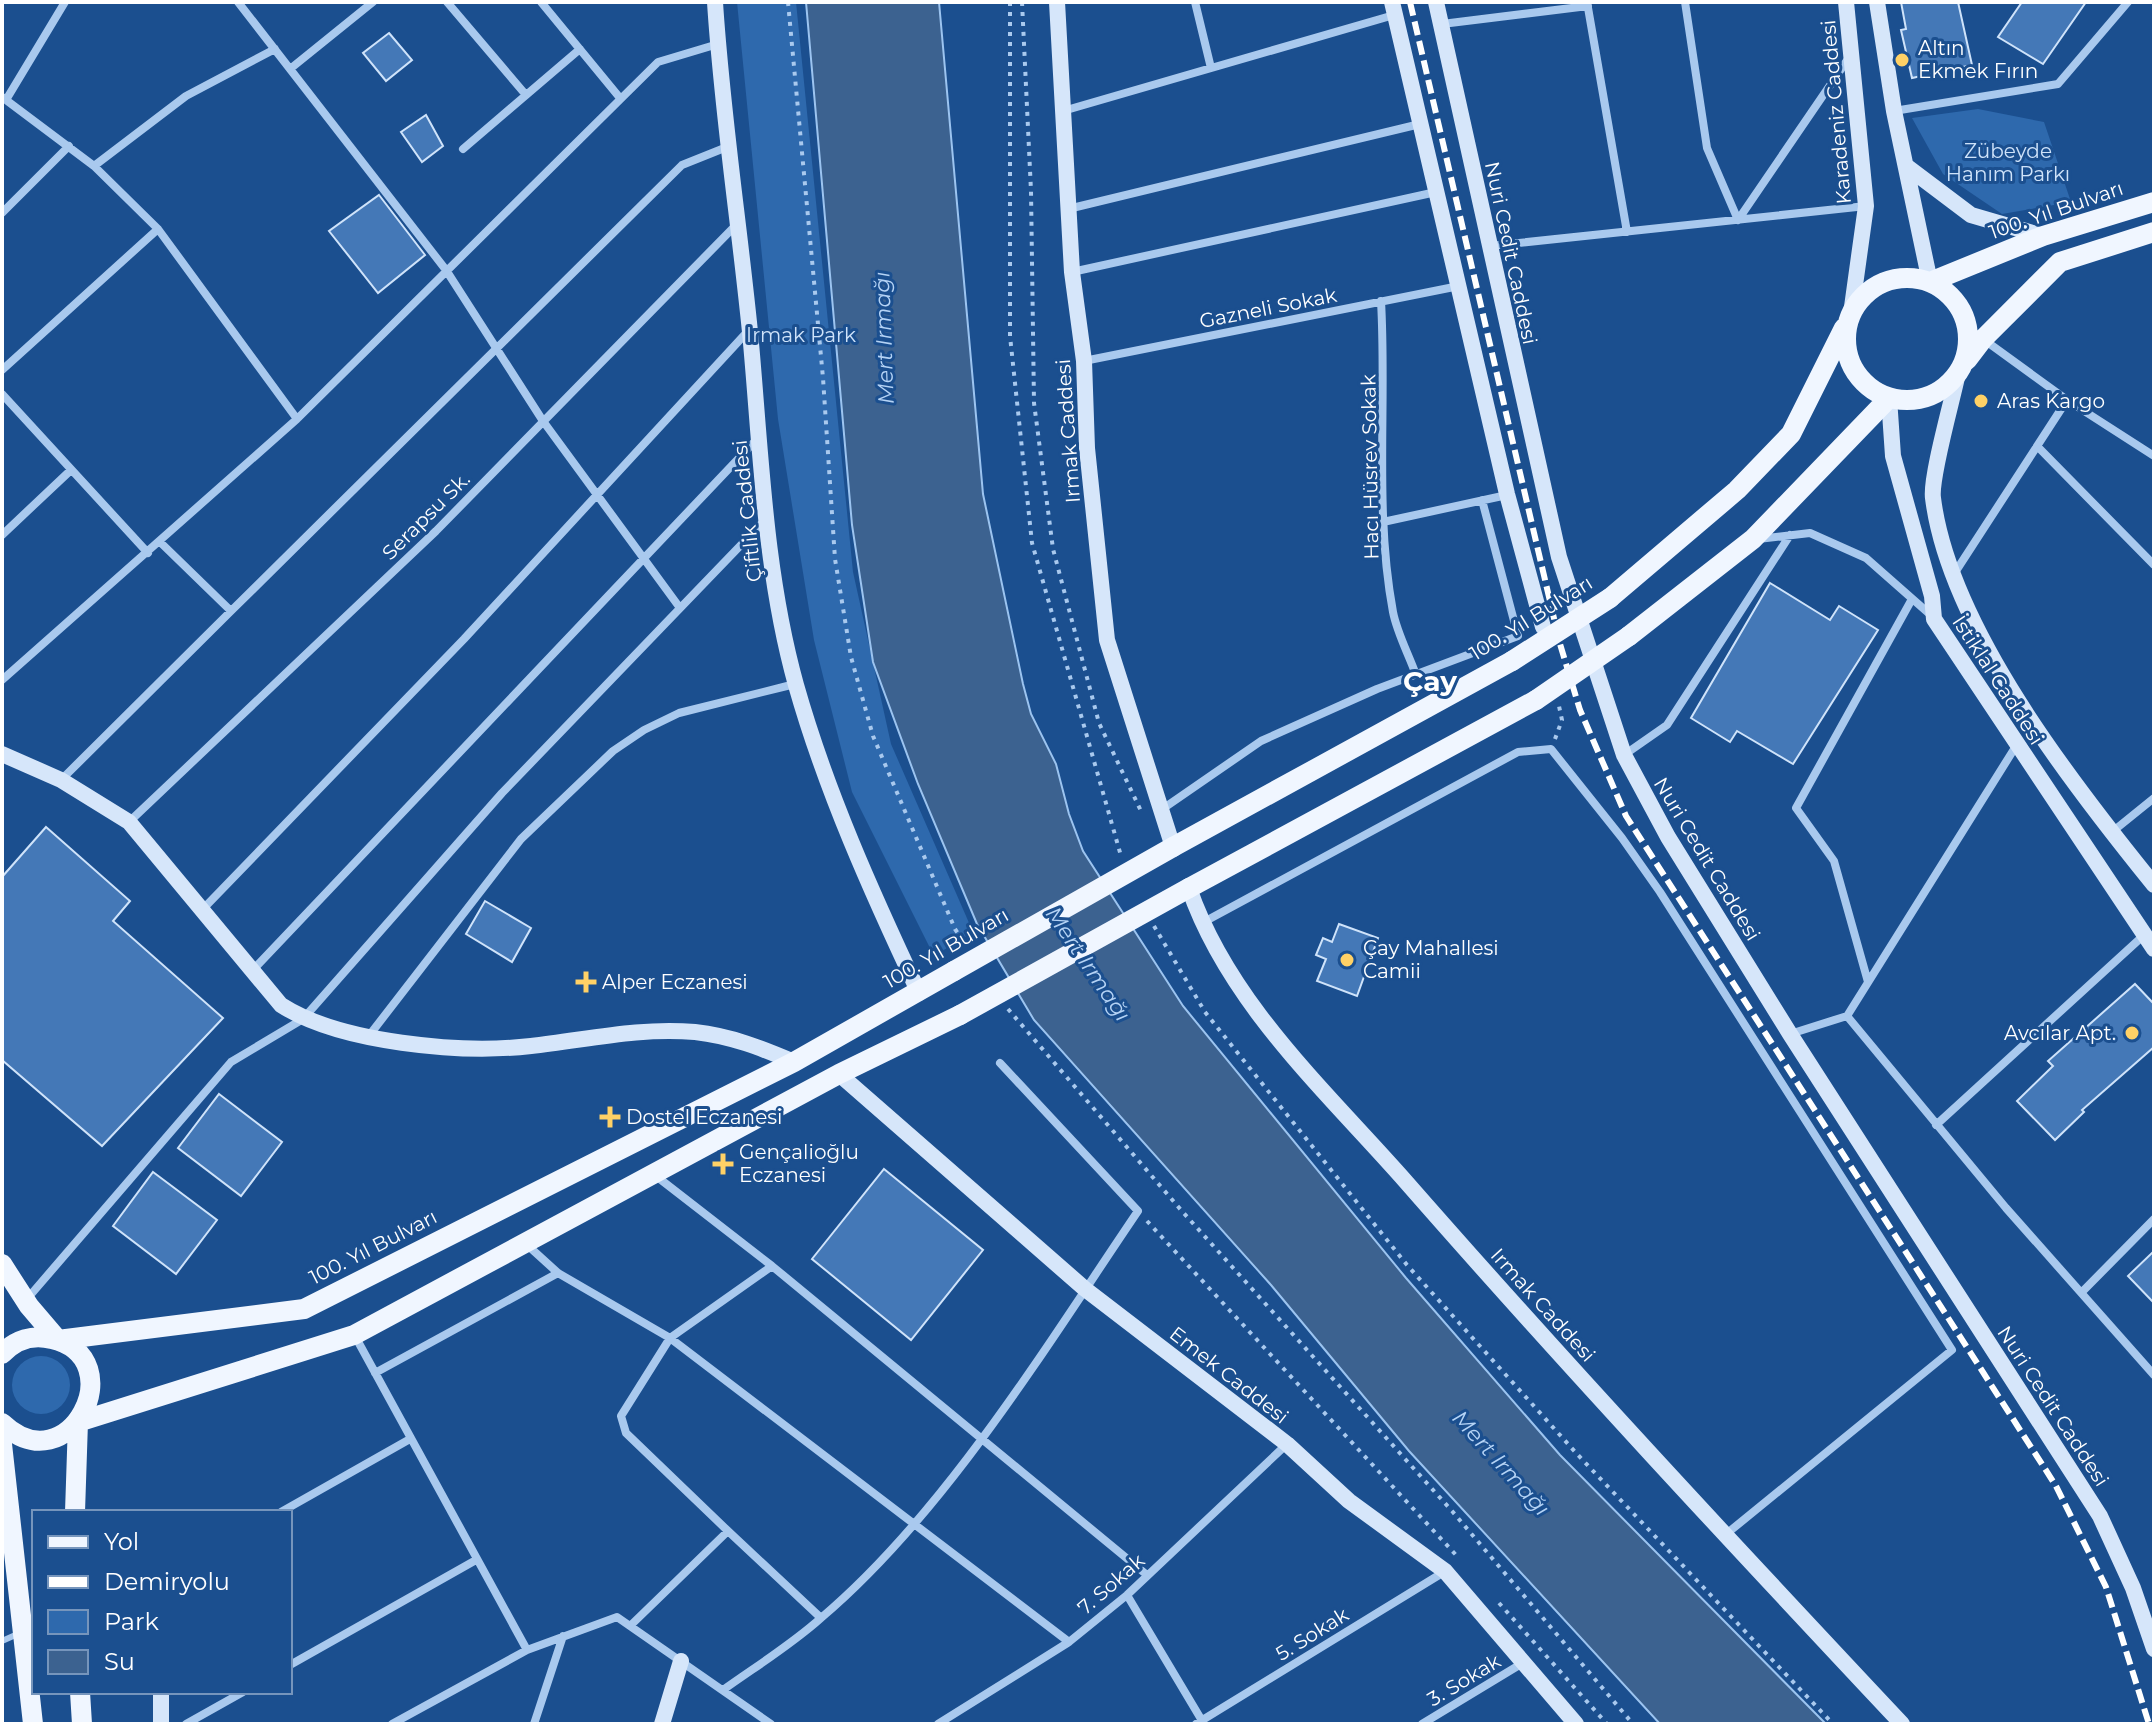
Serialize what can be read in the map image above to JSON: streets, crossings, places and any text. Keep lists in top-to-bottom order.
{
  "streets": {
    "main road": [
      "Karadeniz Caddesi",
      "100. Yıl Bulvarı",
      "Nuri Cedit Caddesi",
      "Irmak Caddesi",
      "Çiftlik Caddesi",
      "İstiklal Caddesi",
      "Emek Caddesi"
    ],
    "street": [
      "Gazneli Sokak",
      "Hacı Hüsrev Sokak",
      "Serapsu Sk.",
      "7. Sokak",
      "5. Sokak",
      "3. Sokak"
    ]
  },
  "crossings": [
    ["Karadeniz Caddesi", "100. Yıl Bulvarı"],
    ["Karadeniz Caddesi", "İstiklal Caddesi"],
    ["100. Yıl Bulvarı", "Irmak Caddesi"],
    ["100. Yıl Bulvarı", "Çiftlik Caddesi"],
    ["100. Yıl Bulvarı", "İstiklal Caddesi"],
    ["Gazneli Sokak", "Irmak Caddesi"],
    ["Gazneli Sokak", "Hacı Hüsrev Sokak"],
    ["Çiftlik Caddesi", "Serapsu Sk."],
    ["Emek Caddesi", "7. Sokak"],
    ["Emek Caddesi", "5. Sokak"],
    ["Emek Caddesi", "3. Sokak"]
  ],
  "districts": ["Çay"],
  "water": ["Mert Irmağı"],
  "parks": ["Zübeyde Hanım Parkı", "Irmak Park"],
  "places": {
    "other": [
      "Altın Ekmek Fırın",
      "Aras Kargo",
      "Çay Mahallesi Camii",
      "Avcılar Apt."
    ],
    "health": ["Alper Eczanesi", "Dostel Eczanesi", "Gençalioğlu Eczanesi"]
  },
  "legend": [
    "Yol",
    "Demiryolu",
    "Park",
    "Su"
  ]
}
